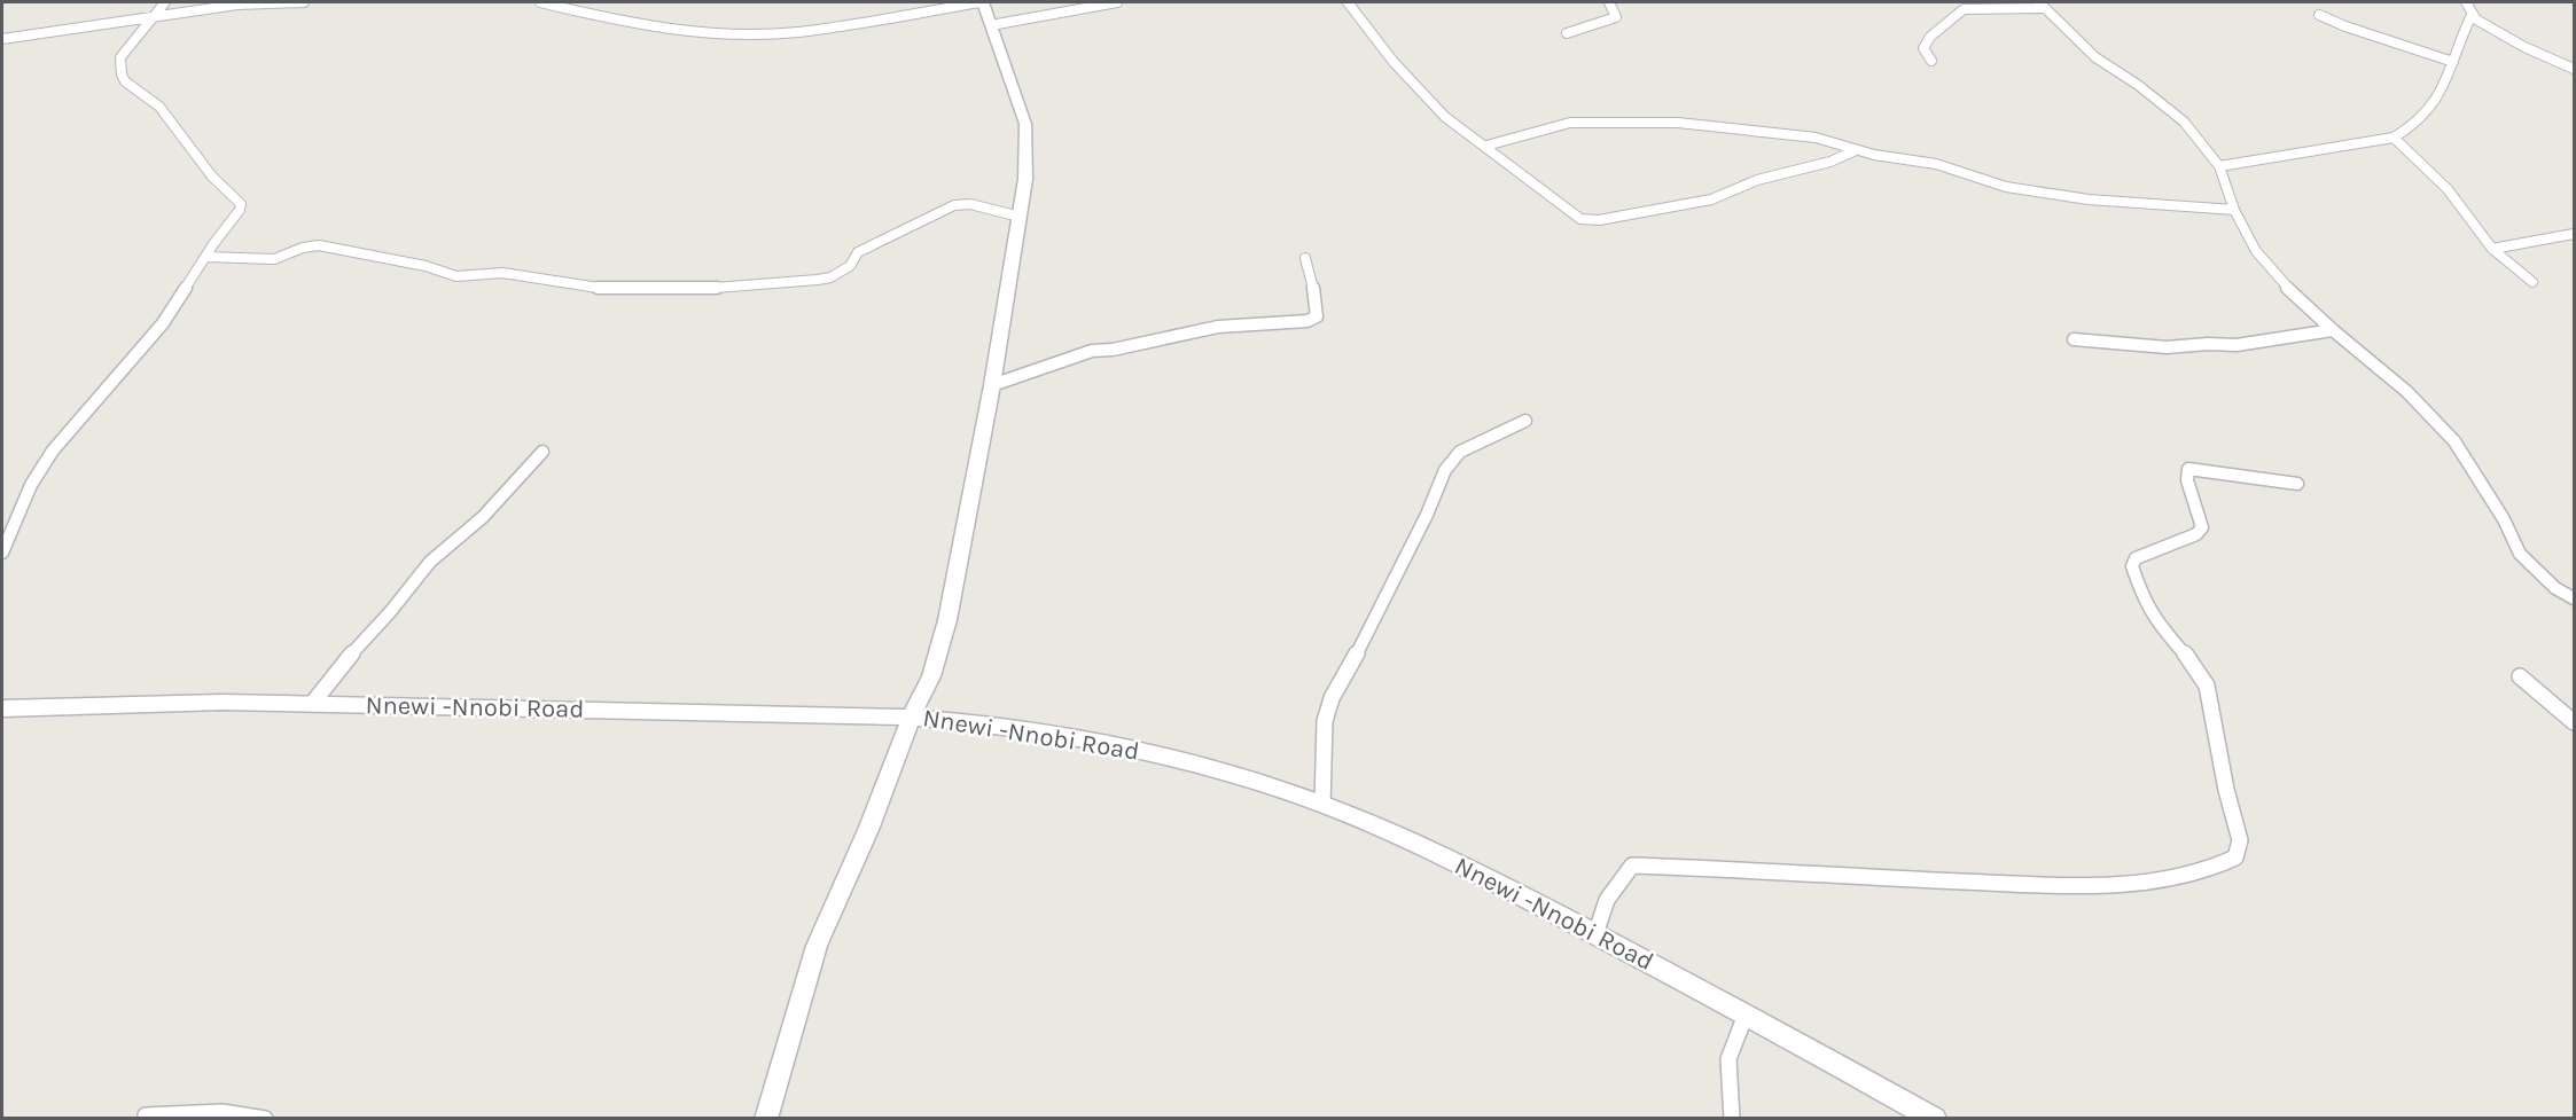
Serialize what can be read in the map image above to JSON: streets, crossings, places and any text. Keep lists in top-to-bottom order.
{
  "streets": {
    "main road": ["Nnewi -Nnobi Road"]
  }
}
